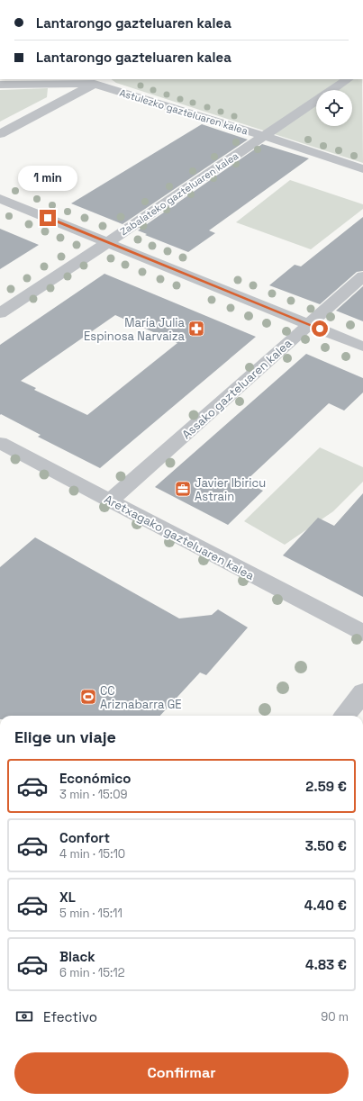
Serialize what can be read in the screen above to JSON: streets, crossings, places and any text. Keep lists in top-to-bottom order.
{
  "streets": {
    "street": [
      "Astulezko gazteluaren kalea",
      "Zabalateko gazteluaren kalea",
      "Assako gazteluaren kalea",
      "Aretxagako gazteluaren kalea"
    ]
  },
  "crossings": [
    ["Astulezko gazteluaren kalea", "Zabalateko gazteluaren kalea"],
    ["Assako gazteluaren kalea", "Aretxagako gazteluaren kalea"]
  ],
  "places": {
    "pharmacy": ["María Julia Espinosa Narvaiza"],
    "office": ["Javier Ibiricu Astrain"],
    "sports": ["CC Ariznabarra GE"]
  },
  "page": {
    "banner": ["Lantarongo gazteluaren kalea", "Lantarongo gazteluaren kalea"],
    "bubble": "1 min",
    "heading": "Elige un viaje",
    "list": [
      {
        "name": "Económico",
        "note": "3 min · 15:09",
        "value": "2.59 €"
      },
      {
        "name": "Confort",
        "note": "4 min · 15:10",
        "value": "3.50 €"
      },
      {
        "name": "XL",
        "note": "5 min · 15:11",
        "value": "4.40 €"
      },
      {
        "name": "Black",
        "note": "6 min · 15:12",
        "value": "4.83 €"
      }
    ],
    "pay": ["Efectivo", "90 m"],
    "buttons": "Confirmar"
  }
}
